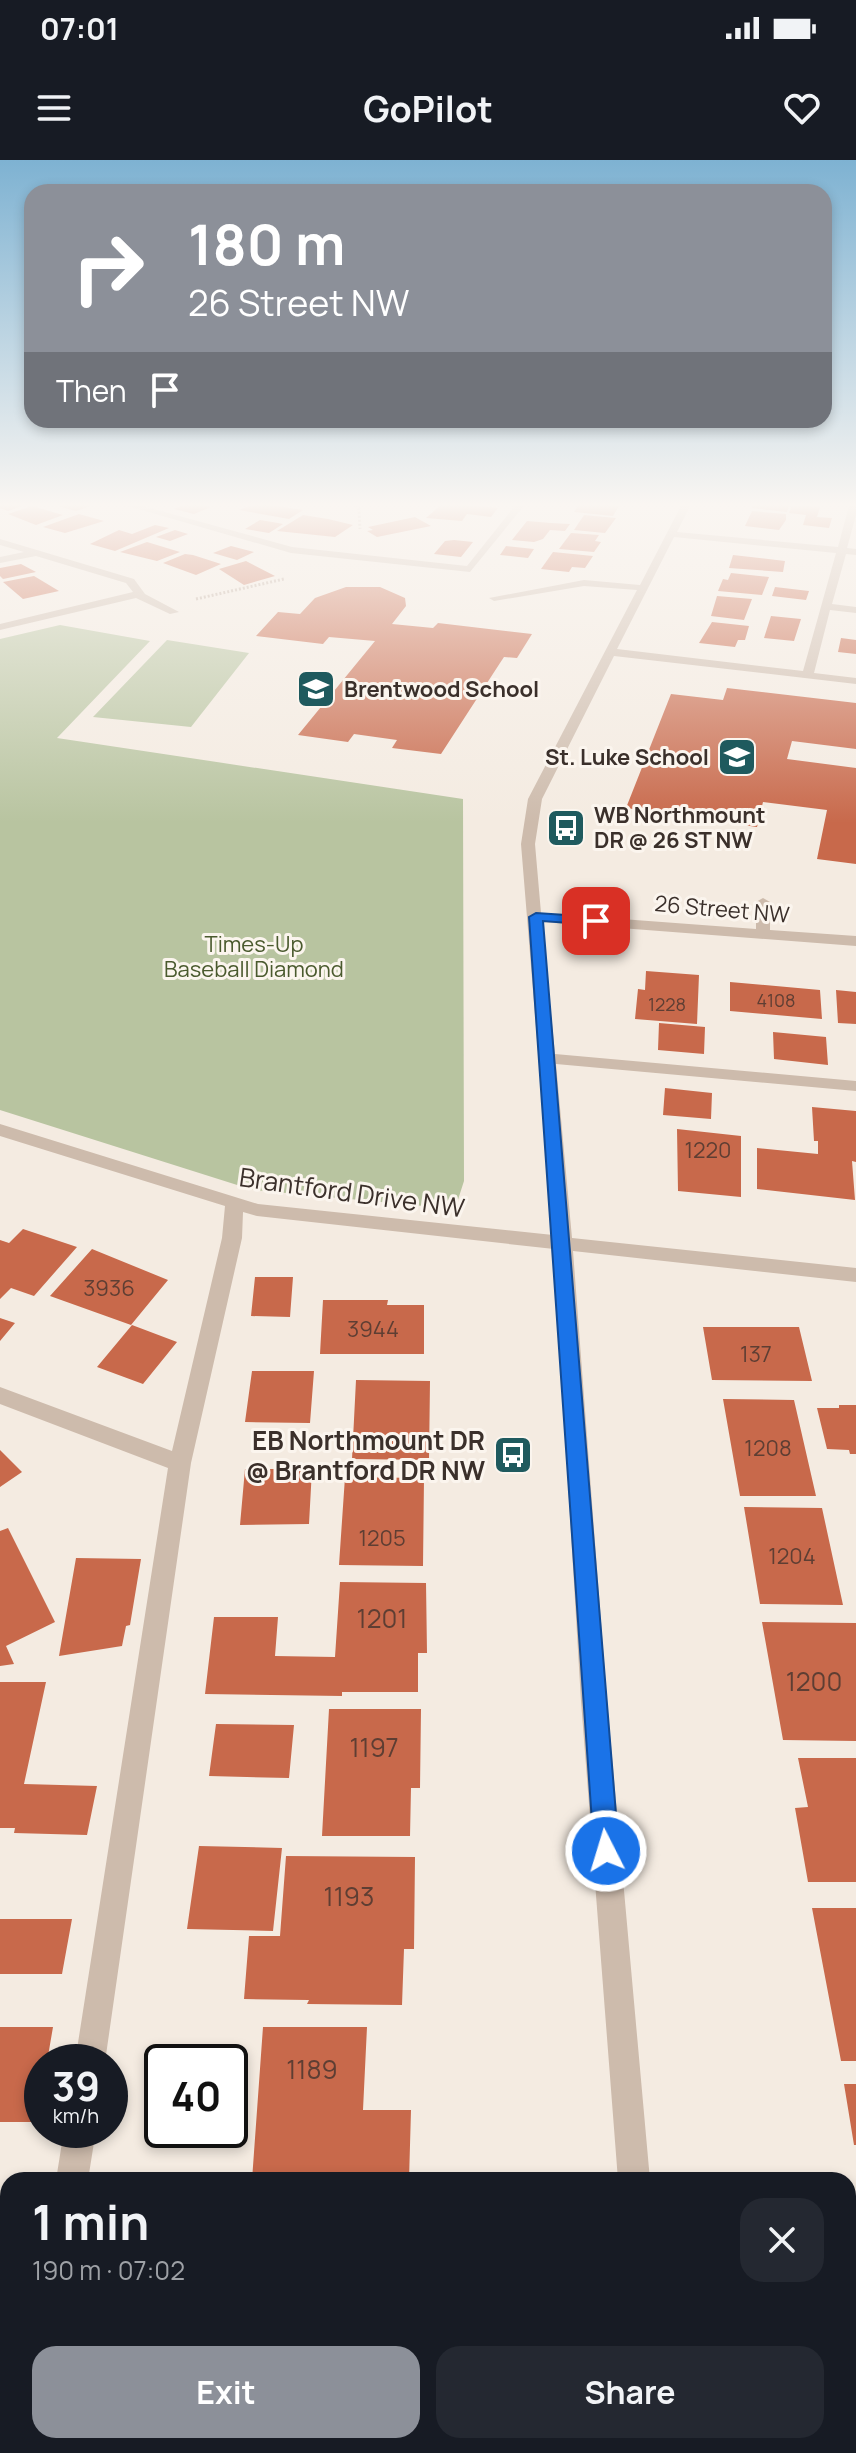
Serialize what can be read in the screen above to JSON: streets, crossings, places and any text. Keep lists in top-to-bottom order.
{
  "streets": {
    "street": ["26 Street NW", "Brantford Drive NW"]
  },
  "parks": ["Times-Up Baseball Diamond"],
  "places": {
    "school or university": ["Brentwood School", "St. Luke School"],
    "bus stop": ["WB Northmount DR @ 26 ST NW", "EB Northmount DR @ Brantford DR NW"]
  },
  "house_numbers": [
    "4108",
    "1228",
    "1220",
    "3936",
    "3944",
    "137",
    "1208",
    "1205",
    "1204",
    "1201",
    "1200",
    "1197",
    "1193",
    "1189"
  ],
  "page": {
    "status": "07:01",
    "header": "GoPilot",
    "turn": ["180 m", "26 Street NW"],
    "then": "Then",
    "speed": "39 km/h",
    "limit": "40",
    "heading": ["1 min", "190 m · 07:02"],
    "buttons": ["Exit", "Share"]
  }
}
